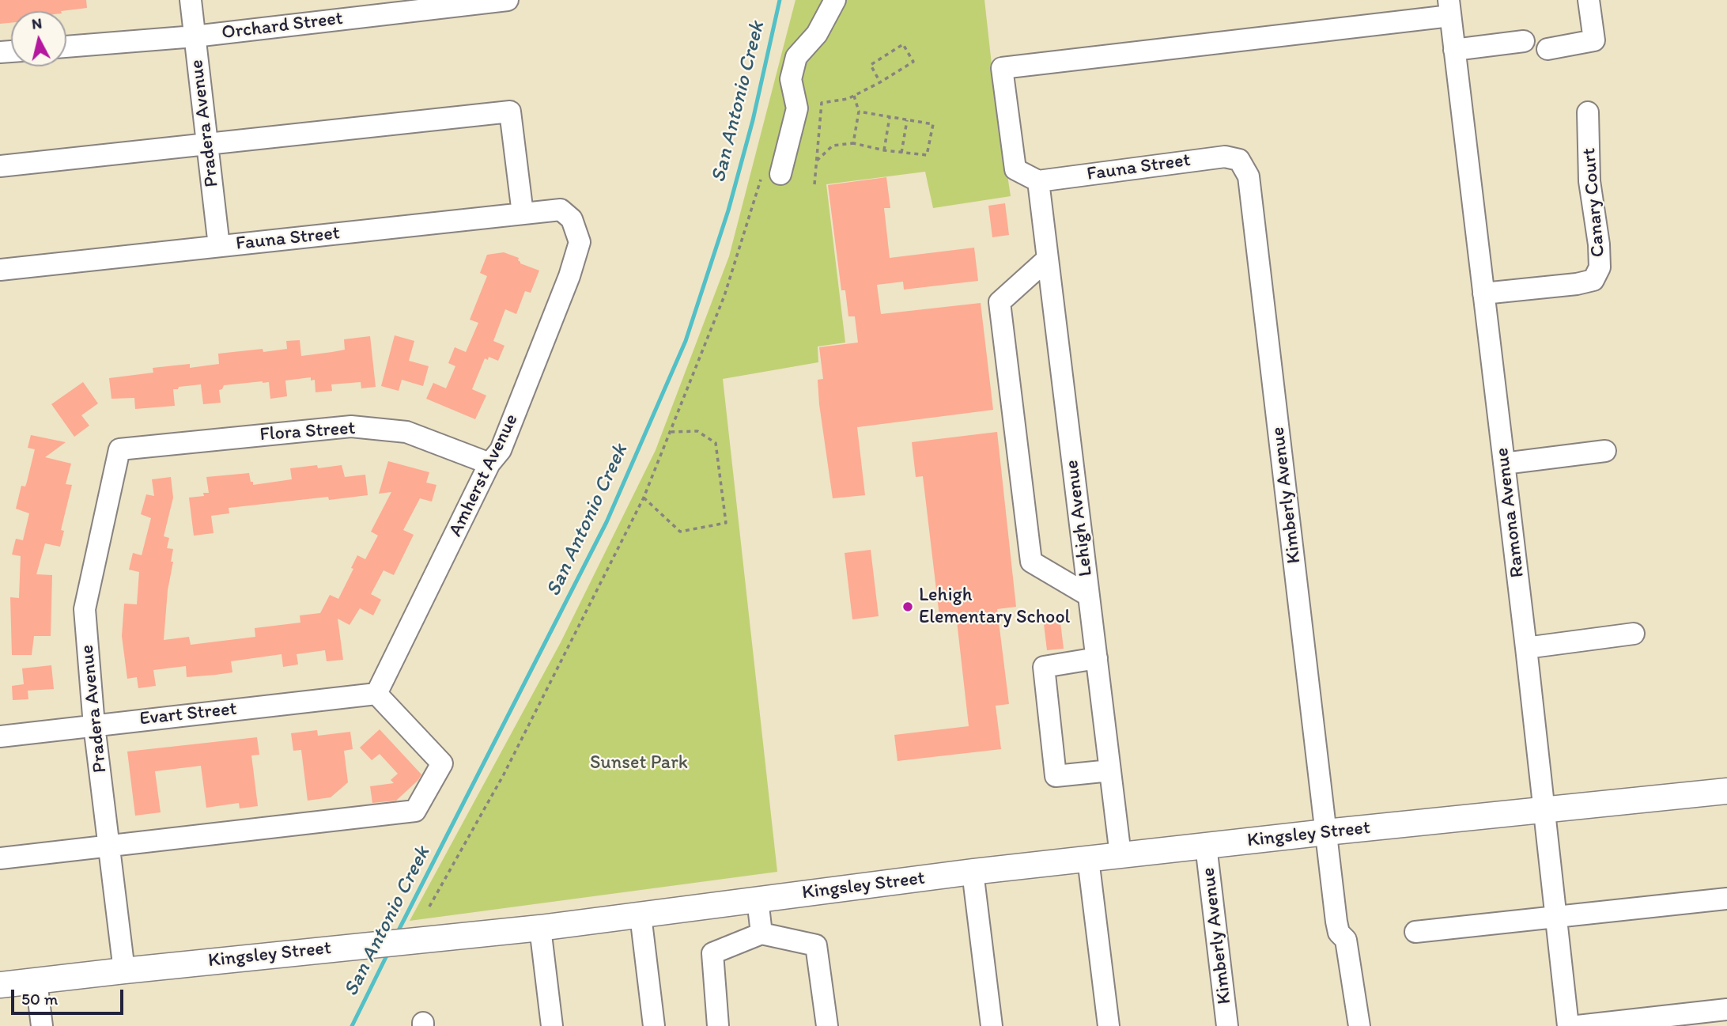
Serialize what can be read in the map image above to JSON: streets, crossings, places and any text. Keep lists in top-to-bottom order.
{
  "streets": {
    "main road": ["Kingsley Street"],
    "street": [
      "Orchard Street",
      "Pradera Avenue",
      "Fauna Street",
      "Canary Court",
      "Flora Street",
      "Amherst Avenue",
      "Kimberly Avenue",
      "Ramona Avenue",
      "Lehigh Avenue",
      "Evart Street"
    ]
  },
  "crossings": [
    ["Orchard Street", "Pradera Avenue"],
    ["Pradera Avenue", "Fauna Street"],
    ["Pradera Avenue", "Flora Street"],
    ["Pradera Avenue", "Evart Street"],
    ["Pradera Avenue", "Kingsley Street"],
    ["Fauna Street", "Amherst Avenue"],
    ["Fauna Street", "Kimberly Avenue"],
    ["Fauna Street", "Lehigh Avenue"],
    ["Canary Court", "Ramona Avenue"],
    ["Flora Street", "Amherst Avenue"],
    ["Amherst Avenue", "Evart Street"],
    ["Kimberly Avenue", "Kingsley Street"],
    ["Ramona Avenue", "Kingsley Street"],
    ["Lehigh Avenue", "Kingsley Street"]
  ],
  "water": ["San Antonio Creek"],
  "parks": ["Sunset Park"],
  "places": ["Lehigh Elementary School"],
  "scale_bar": "50 m",
  "north": "top"
}
